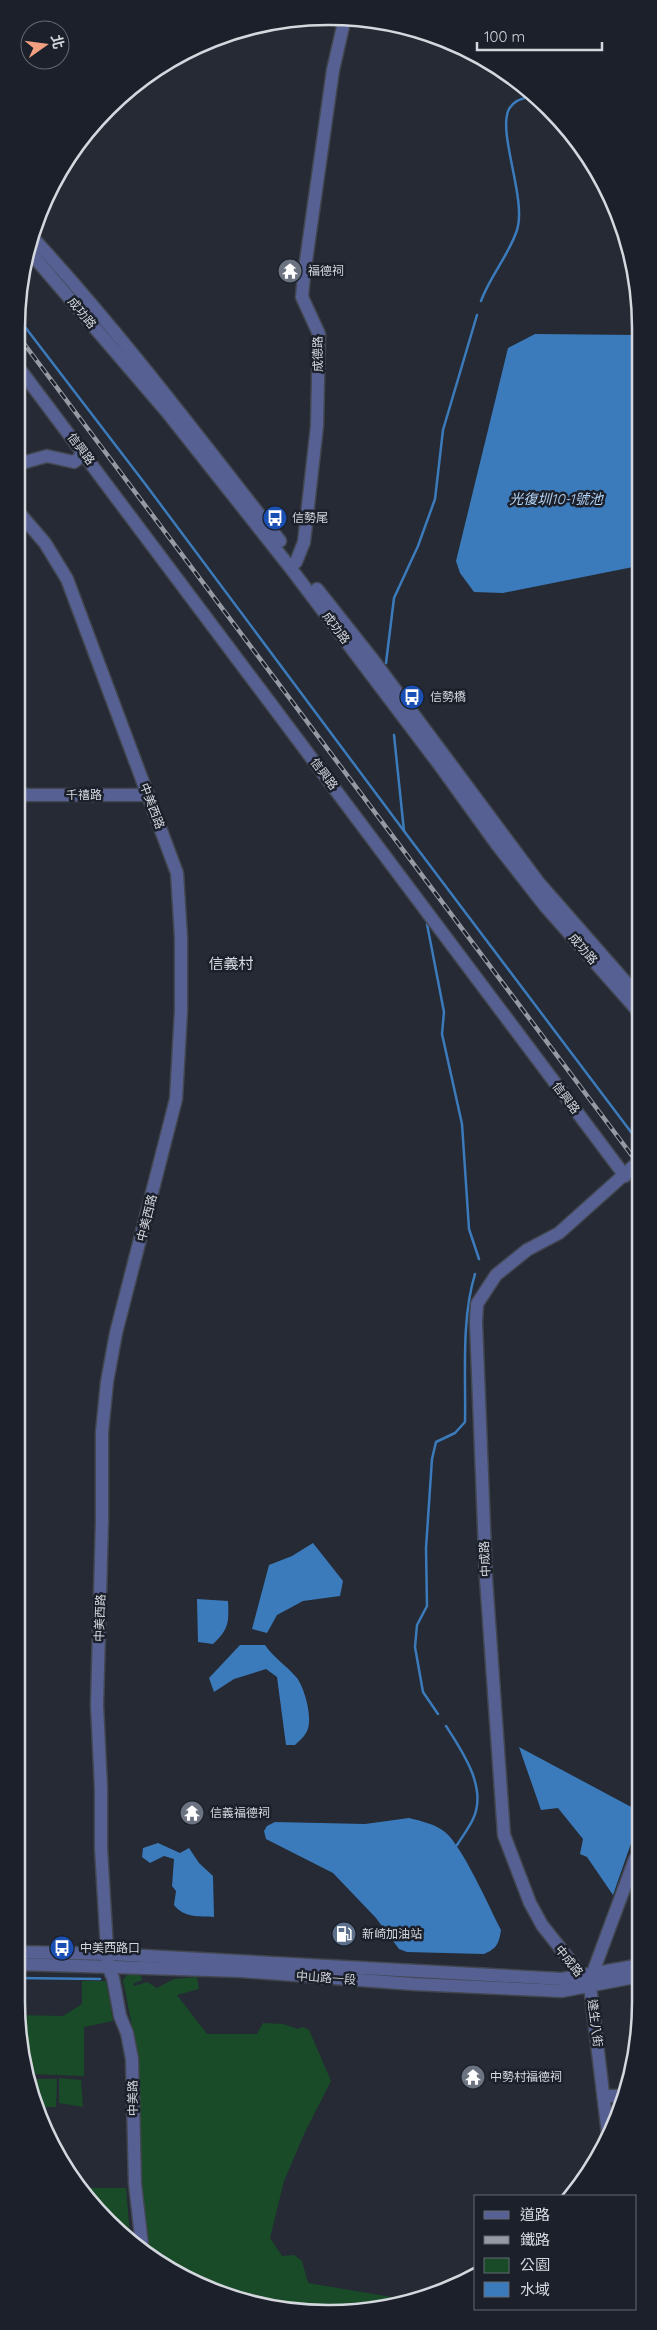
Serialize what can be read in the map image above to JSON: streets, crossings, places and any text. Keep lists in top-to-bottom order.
{
  "streets": {
    "street": [
      "成功路",
      "成德路",
      "信興路",
      "千禧路",
      "中美西路",
      "中成路",
      "中山路一段",
      "達生八街",
      "中美路"
    ]
  },
  "crossings": [
    ["成功路", "成德路"],
    ["信興路", "中成路"],
    ["千禧路", "中美西路"],
    ["中美西路", "中山路一段"],
    ["中美西路", "中美路"],
    ["中成路", "中山路一段"],
    ["中成路", "達生八街"],
    ["中山路一段", "達生八街"],
    ["中山路一段", "中美路"]
  ],
  "districts": ["信義村"],
  "water": ["光復圳10-1號池"],
  "places": {
    "temple": ["福德祠", "信義福德祠", "中勢村福德祠"],
    "bus stop": ["信勢尾", "信勢橋", "中美西路口"],
    "fuel station": ["新崎加油站"]
  },
  "legend": [
    "道路",
    "鐵路",
    "公園",
    "水域"
  ],
  "scale_bar": "100 m",
  "north": "right"
}
